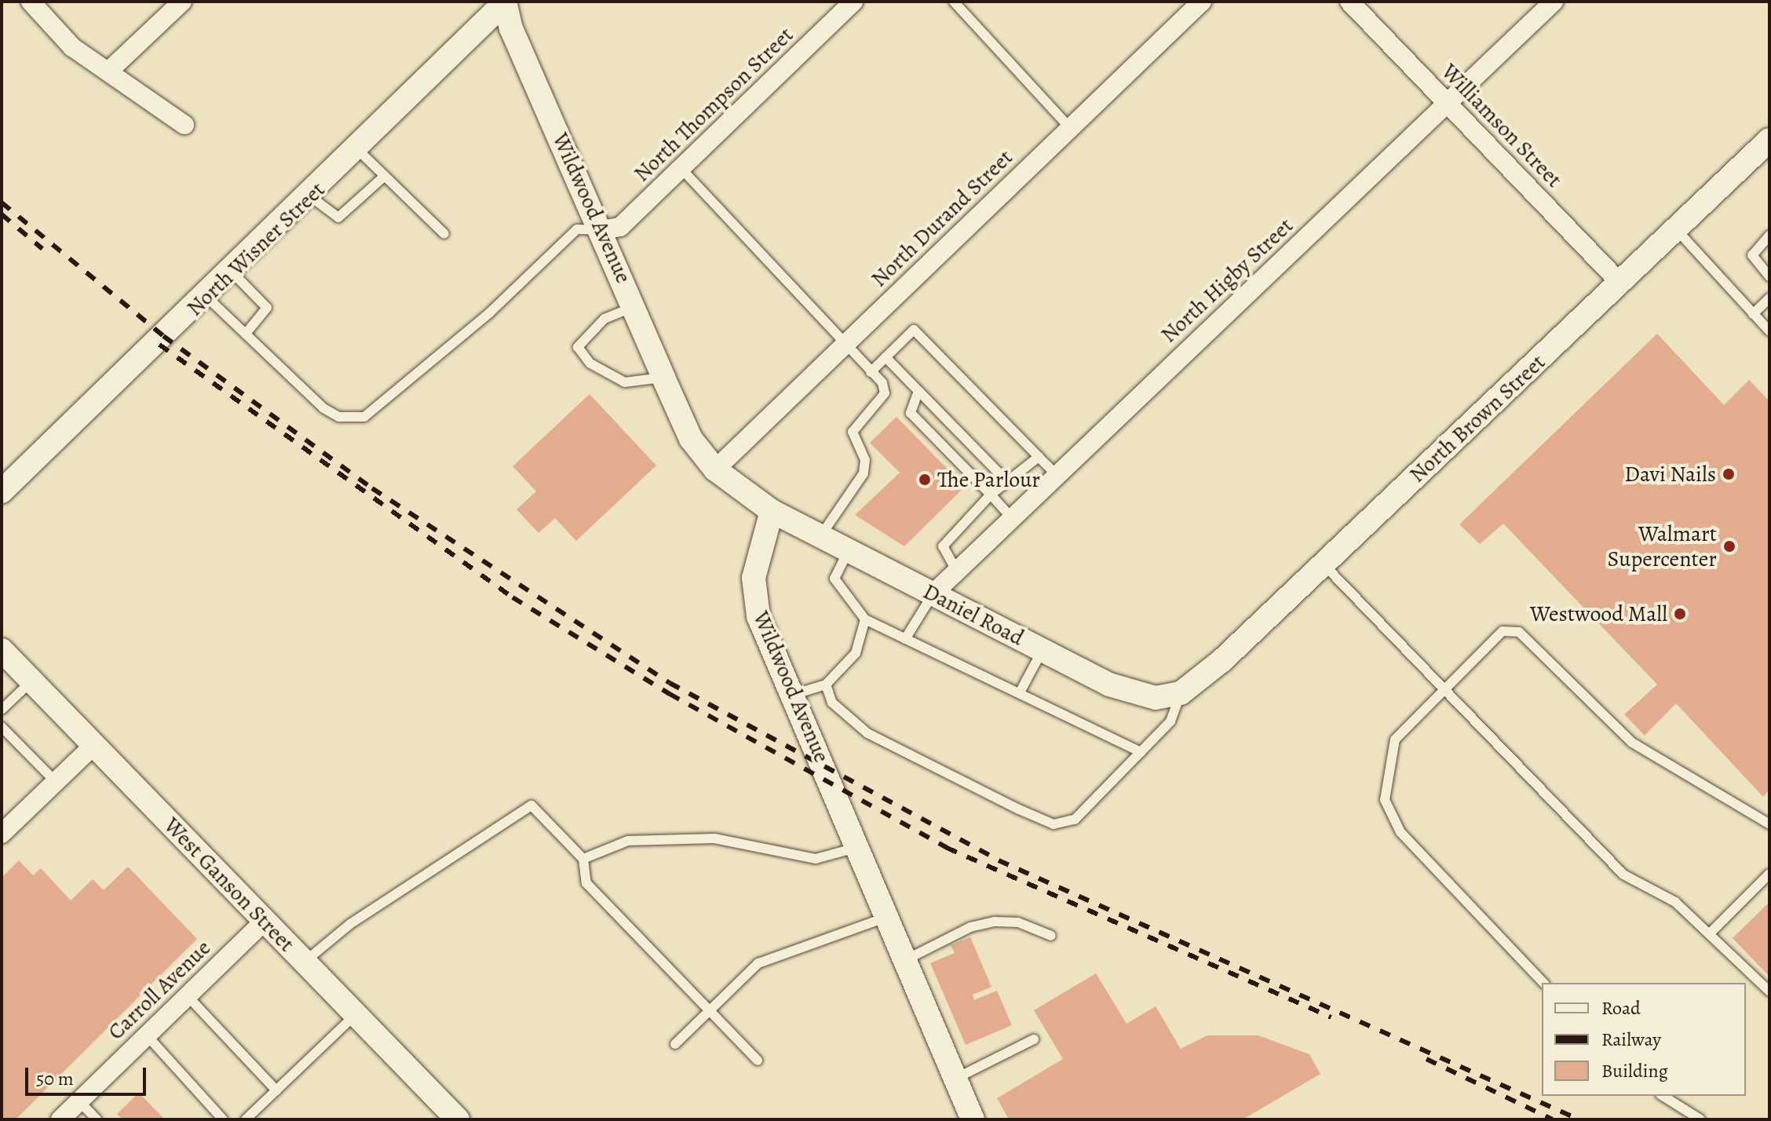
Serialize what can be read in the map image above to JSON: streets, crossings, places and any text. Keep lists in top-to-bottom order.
{
  "streets": {
    "street": [
      "North Thompson Street",
      "Williamson Street",
      "Wildwood Avenue",
      "North Durand Street",
      "North Wisner Street",
      "North Higby Street",
      "North Brown Street",
      "Daniel Road",
      "West Ganson Street",
      "Carroll Avenue"
    ]
  },
  "crossings": [
    ["North Thompson Street", "Wildwood Avenue"],
    ["Williamson Street", "North Higby Street"],
    ["Williamson Street", "North Brown Street"],
    ["Wildwood Avenue", "North Durand Street"],
    ["Wildwood Avenue", "North Wisner Street"],
    ["Wildwood Avenue", "Daniel Road"],
    ["North Higby Street", "Daniel Road"],
    ["North Brown Street", "Daniel Road"],
    ["West Ganson Street", "Carroll Avenue"]
  ],
  "places": [
    "Davi Nails",
    "The Parlour",
    "Walmart Supercenter",
    "Westwood Mall"
  ],
  "legend": ["Road", "Railway", "Building"],
  "scale_bar": "50 m"
}
